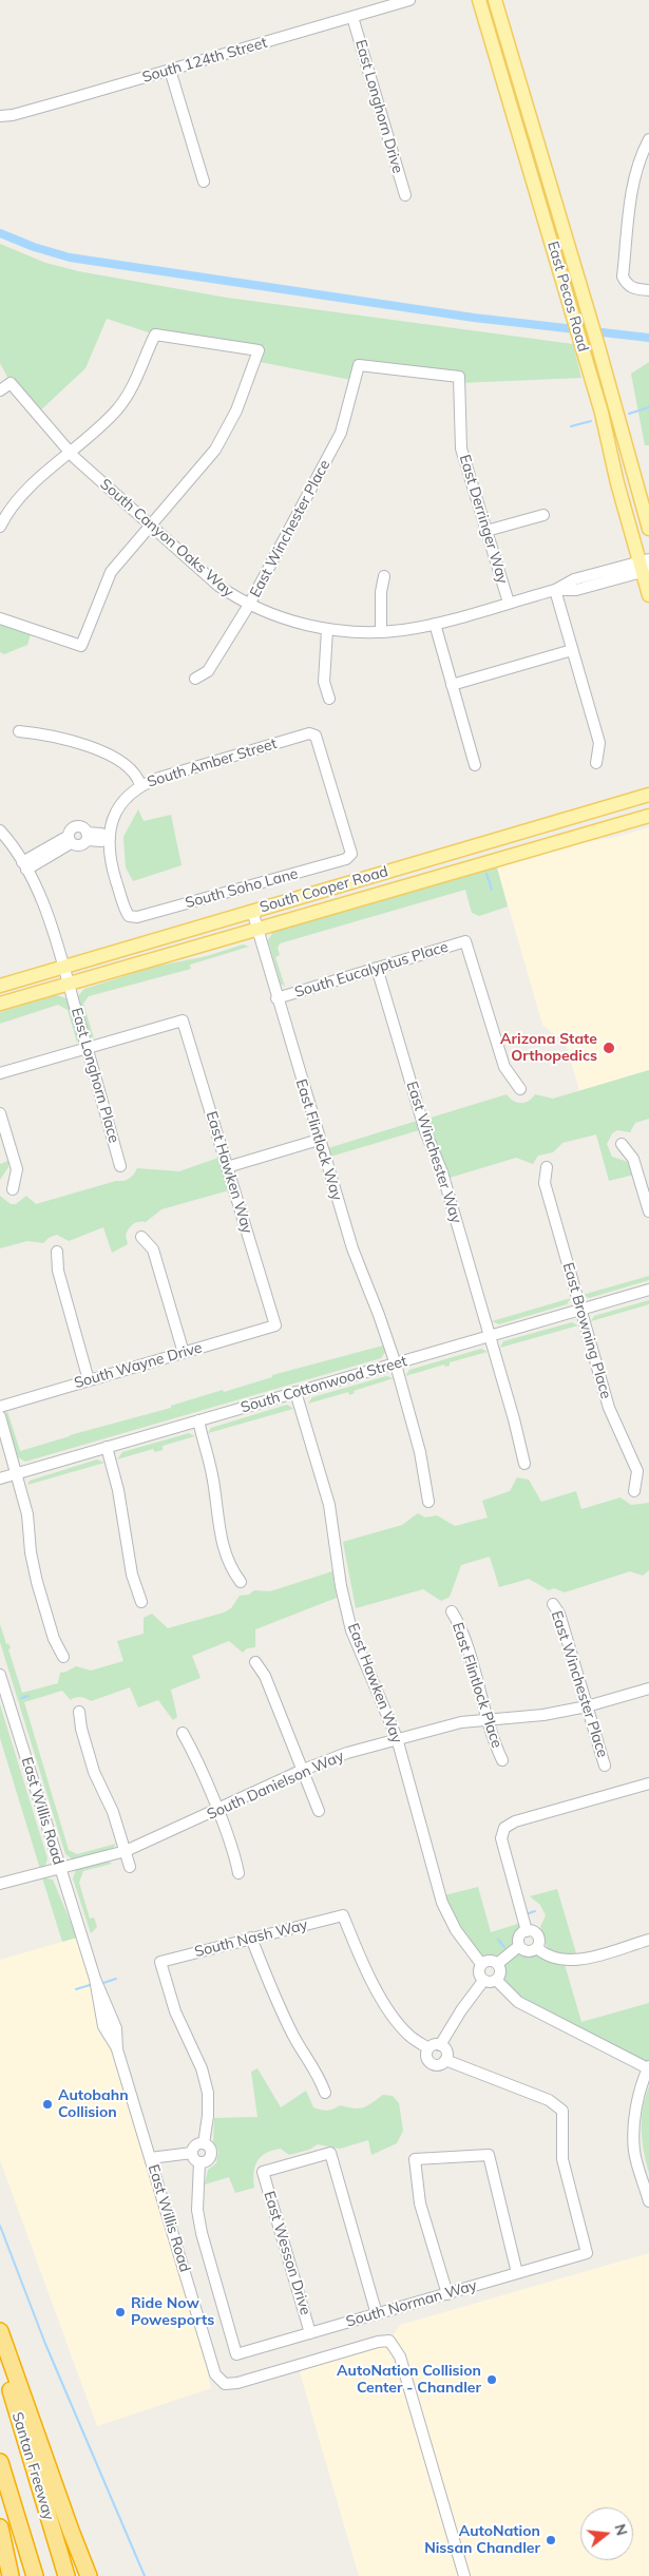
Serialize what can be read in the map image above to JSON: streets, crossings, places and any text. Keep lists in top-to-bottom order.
{
  "streets": {
    "highway": ["Santan Freeway"],
    "main road": ["East Pecos Road", "South Cooper Road"],
    "street": [
      "South 124th Street",
      "East Longhorn Drive",
      "East Derringer Way",
      "East Winchester Place",
      "South Canyon Oaks Way",
      "South Amber Street",
      "South Soho Lane",
      "South Eucalyptus Place",
      "East Longhorn Place",
      "East Flintlock Way",
      "East Winchester Way",
      "East Hawken Way",
      "East Browning Place",
      "South Wayne Drive",
      "South Cottonwood Street",
      "East Flintlock Place",
      "South Danielson Way",
      "East Willis Road",
      "South Nash Way",
      "East Wesson Drive",
      "South Norman Way"
    ]
  },
  "crossings": [
    ["South 124th Street", "East Longhorn Drive"],
    ["East Pecos Road", "South Canyon Oaks Way"],
    ["East Derringer Way", "East Winchester Place"],
    ["East Derringer Way", "South Canyon Oaks Way"],
    ["East Winchester Place", "South Canyon Oaks Way"],
    ["East Winchester Place", "South Danielson Way"],
    ["South Amber Street", "South Soho Lane"],
    ["South Cooper Road", "East Longhorn Place"],
    ["South Cooper Road", "East Flintlock Way"],
    ["South Eucalyptus Place", "East Flintlock Way"],
    ["South Eucalyptus Place", "East Winchester Way"],
    ["East Longhorn Place", "East Hawken Way"],
    ["East Flintlock Way", "South Cottonwood Street"],
    ["East Winchester Way", "South Cottonwood Street"],
    ["East Hawken Way", "South Wayne Drive"],
    ["East Hawken Way", "South Cottonwood Street"],
    ["East Hawken Way", "South Danielson Way"],
    ["East Browning Place", "South Cottonwood Street"],
    ["East Flintlock Place", "South Danielson Way"],
    ["South Danielson Way", "East Willis Road"],
    ["South Nash Way", "South Norman Way"],
    ["East Wesson Drive", "South Norman Way"]
  ],
  "places": [
    "Arizona State Orthopedics",
    "Autobahn Collision",
    "Ride Now Powesports",
    "AutoNation Collision Center - Chandler",
    "AutoNation Nissan Chandler"
  ],
  "north": "right"
}
